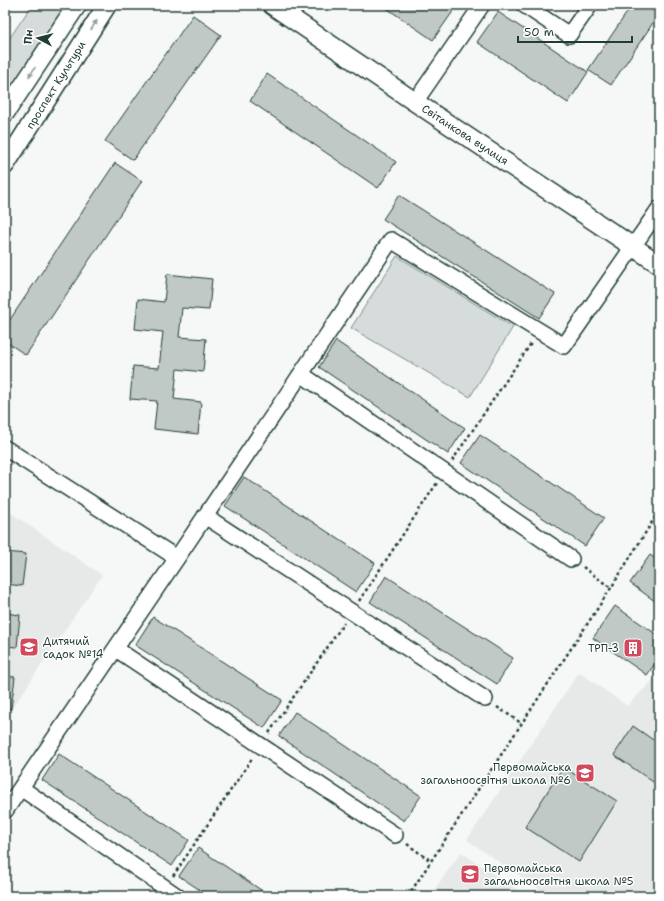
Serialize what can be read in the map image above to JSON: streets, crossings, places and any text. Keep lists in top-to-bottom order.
{
  "streets": {
    "street": ["проспект Культури", "Світанкова вулиця"]
  },
  "places": {
    "school or university": ["Дитячий садок №14", "Первомайська загальноосвітня школа №6", "Первомайська загальноосвітня школа №5"],
    "building": ["ТРП-3"]
  },
  "scale_bar": "50 m",
  "north": "left"
}
